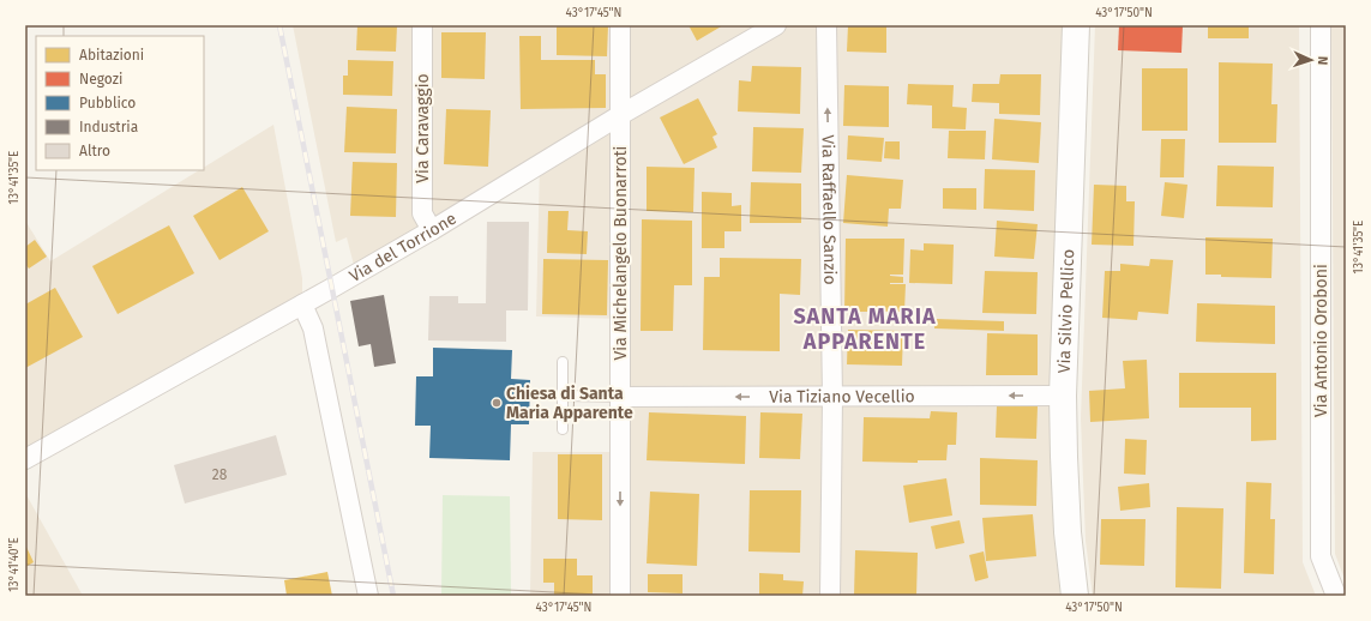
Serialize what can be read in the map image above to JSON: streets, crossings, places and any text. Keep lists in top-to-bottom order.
{
  "streets": {
    "main road": ["Via Silvio Pellico"],
    "street": [
      "Via Caravaggio",
      "Via Raffaello Sanzio",
      "Via del Torrione",
      "Via Michelangelo Buonarroti",
      "Via Antonio Oroboni",
      "Via Tiziano Vecellio"
    ]
  },
  "crossings": [
    ["Via Caravaggio", "Via del Torrione"],
    ["Via Raffaello Sanzio", "Via Tiziano Vecellio"],
    ["Via del Torrione", "Via Michelangelo Buonarroti"],
    ["Via Michelangelo Buonarroti", "Via Tiziano Vecellio"],
    ["Via Silvio Pellico", "Via Tiziano Vecellio"]
  ],
  "one_way": ["Via Raffaello Sanzio", "Via Tiziano Vecellio"],
  "districts": ["SANTA MARIA APPARENTE"],
  "places": ["Chiesa di Santa Maria Apparente"],
  "house_numbers": ["28"],
  "legend": [
    "Abitazioni",
    "Negozi",
    "Pubblico",
    "Industria",
    "Altro"
  ],
  "north": "right",
  "coordinates": [
    "43°17'45\"N",
    "43°17'50\"N",
    "13°41'35\"E",
    "13°41'40\"E"
  ]
}
